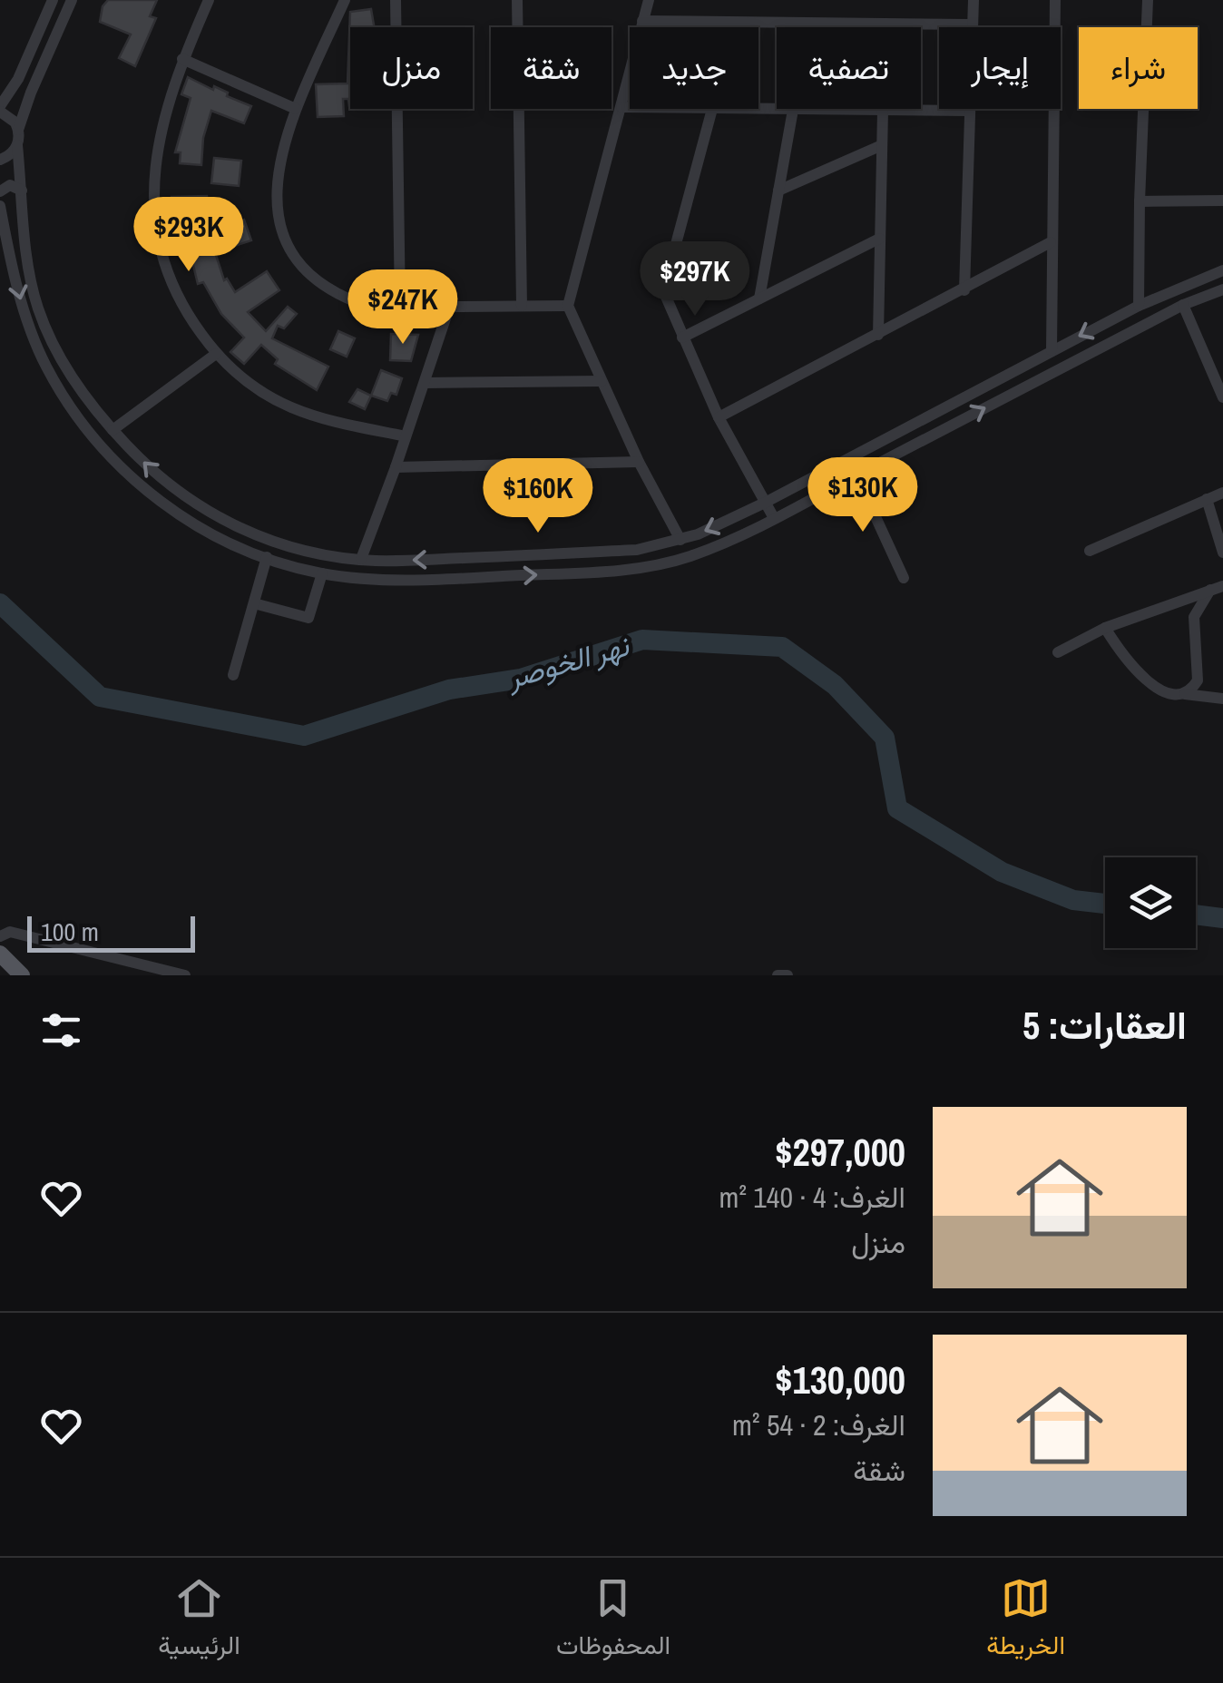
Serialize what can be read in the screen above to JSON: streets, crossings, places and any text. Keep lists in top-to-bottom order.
{
  "water": ["نهر الخوصر"],
  "scale_bar": "100 m",
  "page": {
    "chip": [
      "شراء",
      "إيجار",
      "تصفية",
      "جديد",
      "شقة",
      "منزل"
    ],
    "price": [
      "$293K",
      "$297K",
      "$247K",
      "$130K",
      "$160K"
    ],
    "scale": "100 m",
    "heading": "العقارات: 5",
    "list": [
      {
        "name": "$297,000",
        "note": "الغرف: 4 · 140 m² · منزل"
      },
      {
        "name": "$130,000",
        "note": "الغرف: 2 · 54 m² · شقة"
      }
    ],
    "tabs": ["الخريطة", "المحفوظات", "الرئيسية"]
  }
}
